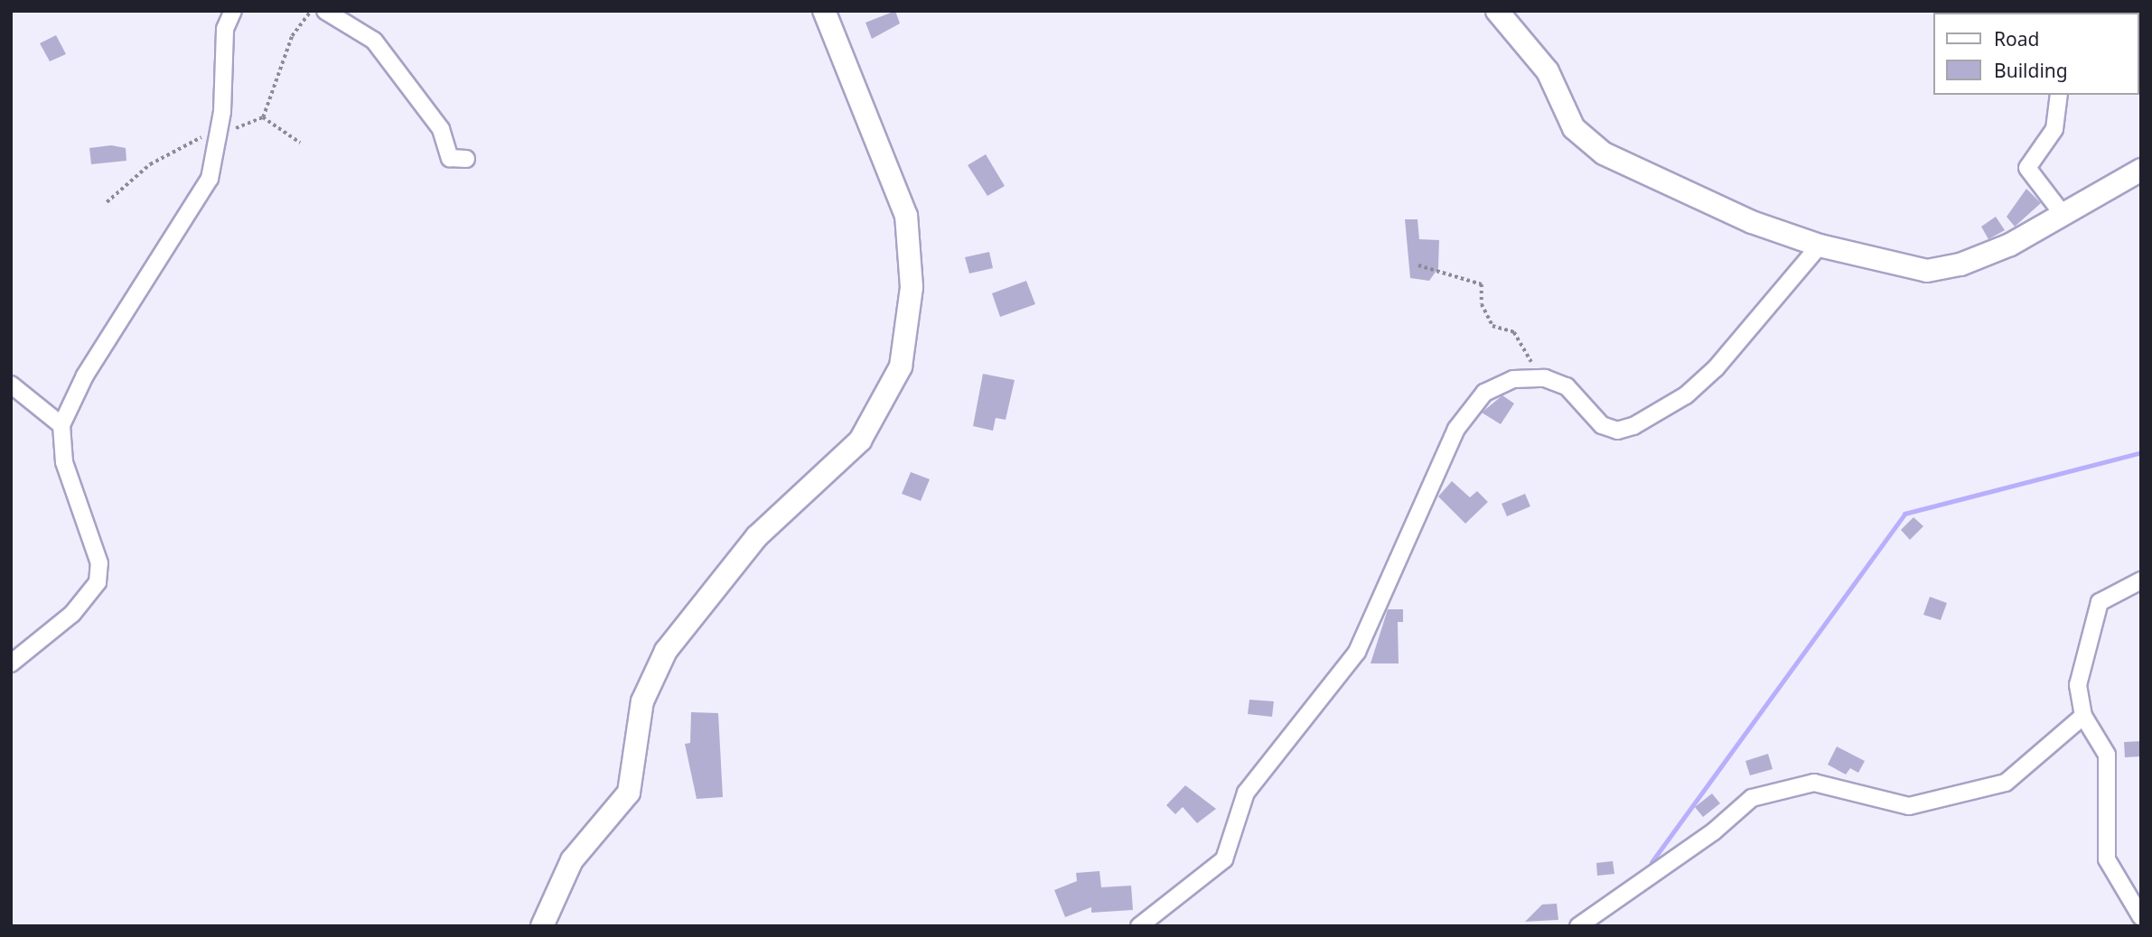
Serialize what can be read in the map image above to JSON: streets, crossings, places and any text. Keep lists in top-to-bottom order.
{
  "legend": ["Road", "Building"]
}
